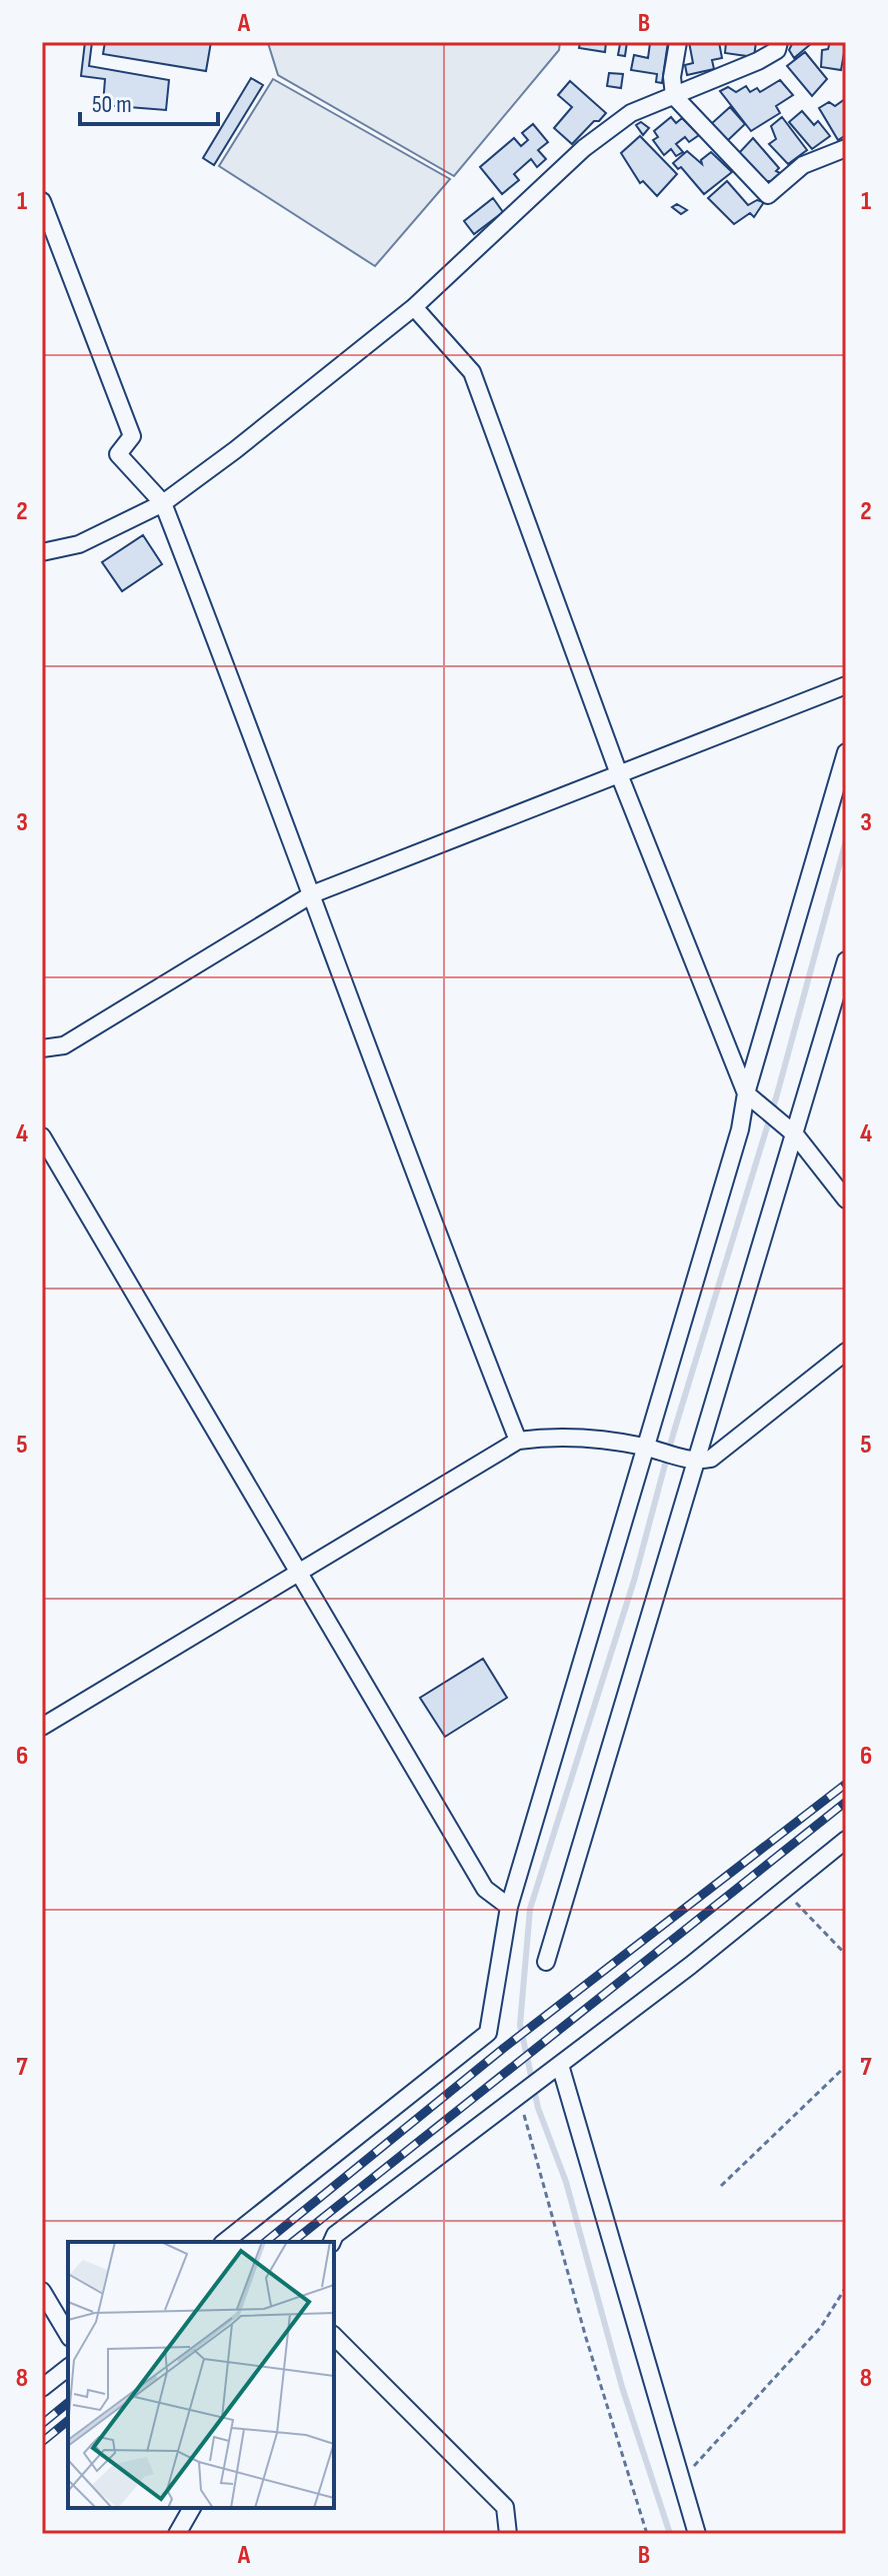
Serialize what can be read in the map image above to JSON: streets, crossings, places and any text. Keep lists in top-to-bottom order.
{
  "scale_bar": "50 m",
  "grid": {
    "columns": ["A", "B"],
    "rows": [
      "1",
      "2",
      "3",
      "4",
      "5",
      "6",
      "7",
      "8"
    ]
  }
}
